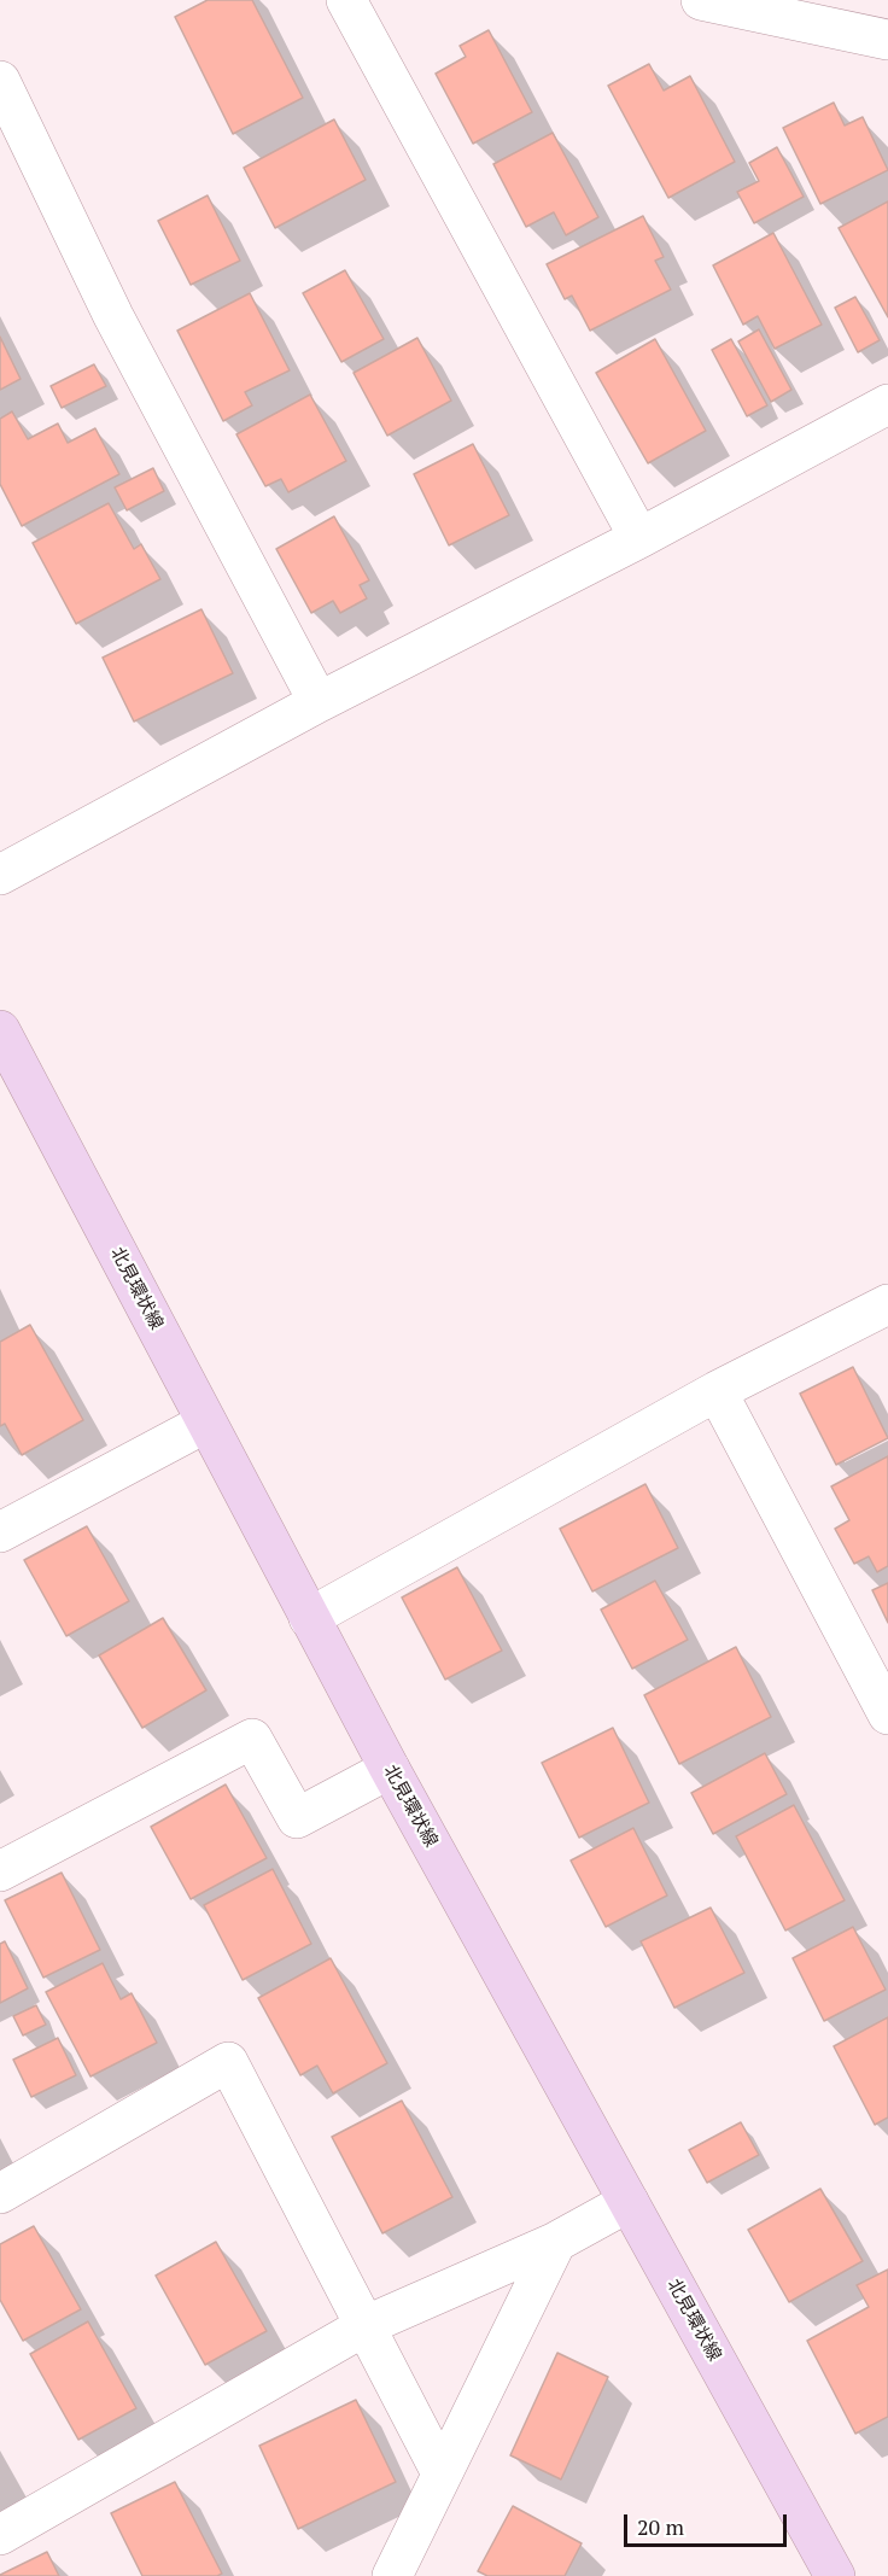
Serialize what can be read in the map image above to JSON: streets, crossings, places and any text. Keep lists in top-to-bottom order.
{
  "streets": {
    "main road": ["北見環状線"]
  },
  "scale_bar": "20 m"
}
